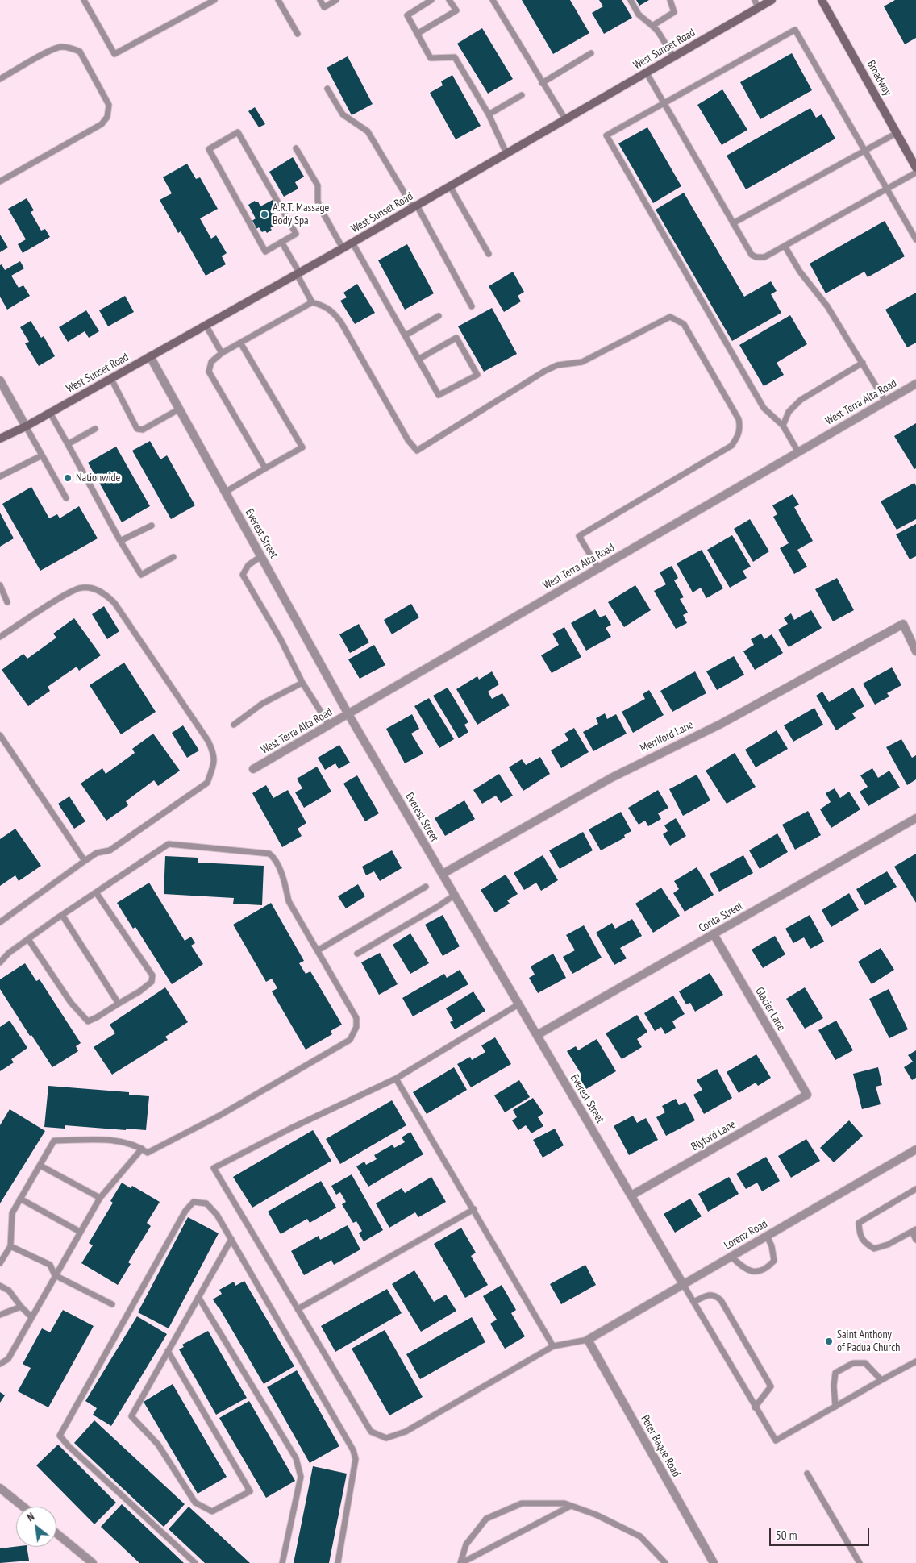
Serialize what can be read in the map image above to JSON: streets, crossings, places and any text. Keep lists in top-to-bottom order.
{
  "streets": {
    "main road": ["West Sunset Road", "Broadway"],
    "street": [
      "West Terra Alta Road",
      "Everest Street",
      "Merriford Lane",
      "Corita Street",
      "Glacier Lane",
      "Blyford Lane",
      "Lorenz Road",
      "Peter Baque Road"
    ]
  },
  "crossings": [
    ["West Sunset Road", "Everest Street"],
    ["West Terra Alta Road", "Everest Street"],
    ["Everest Street", "Merriford Lane"],
    ["Everest Street", "Corita Street"],
    ["Everest Street", "Blyford Lane"],
    ["Everest Street", "Lorenz Road"],
    ["Corita Street", "Glacier Lane"],
    ["Glacier Lane", "Blyford Lane"],
    ["Lorenz Road", "Peter Baque Road"]
  ],
  "places": ["A.R.T. Massage Body Spa", "Nationwide", "Saint Anthony of Padua Church"],
  "scale_bar": "50 m",
  "north": "top left"
}
